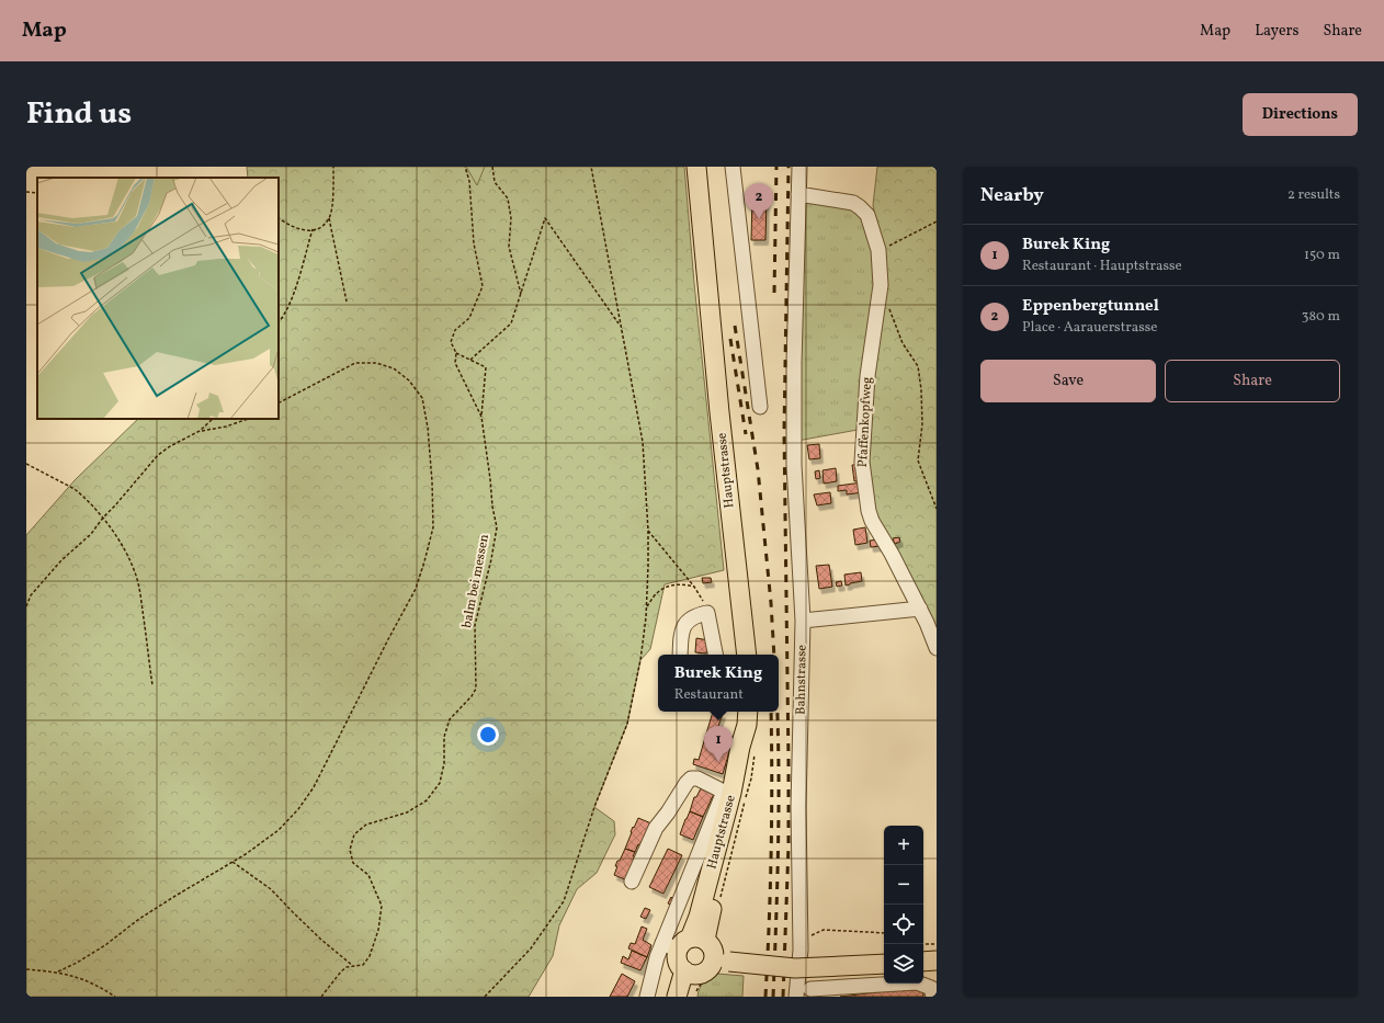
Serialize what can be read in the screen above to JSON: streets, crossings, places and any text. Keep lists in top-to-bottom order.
{
  "streets": {
    "main road": ["Hauptstrasse"],
    "street": ["Pfaffenkopfweg", "Bahnstrasse"],
    "path": ["balm bei messen"]
  },
  "crossings": [
    ["Pfaffenkopfweg", "Bahnstrasse"]
  ],
  "page": {
    "header": "Map",
    "nav": ["Map", "Layers", "Share"],
    "title": "Find us",
    "buttons": [
      "Directions",
      ["Save", "Share"]
    ],
    "heading": ["Nearby", "2 results"],
    "pins": ["2", "1"],
    "list": [
      {
        "mark": "1",
        "name": "Burek King",
        "note": "Restaurant · Hauptstrasse",
        "value": "150 m"
      },
      {
        "mark": "2",
        "name": "Eppenbergtunnel",
        "note": "Place · Aarauerstrasse",
        "value": "380 m"
      }
    ],
    "popup": ["Burek King", "Restaurant"],
    "map_buttons": ["+", "−"]
  }
}
